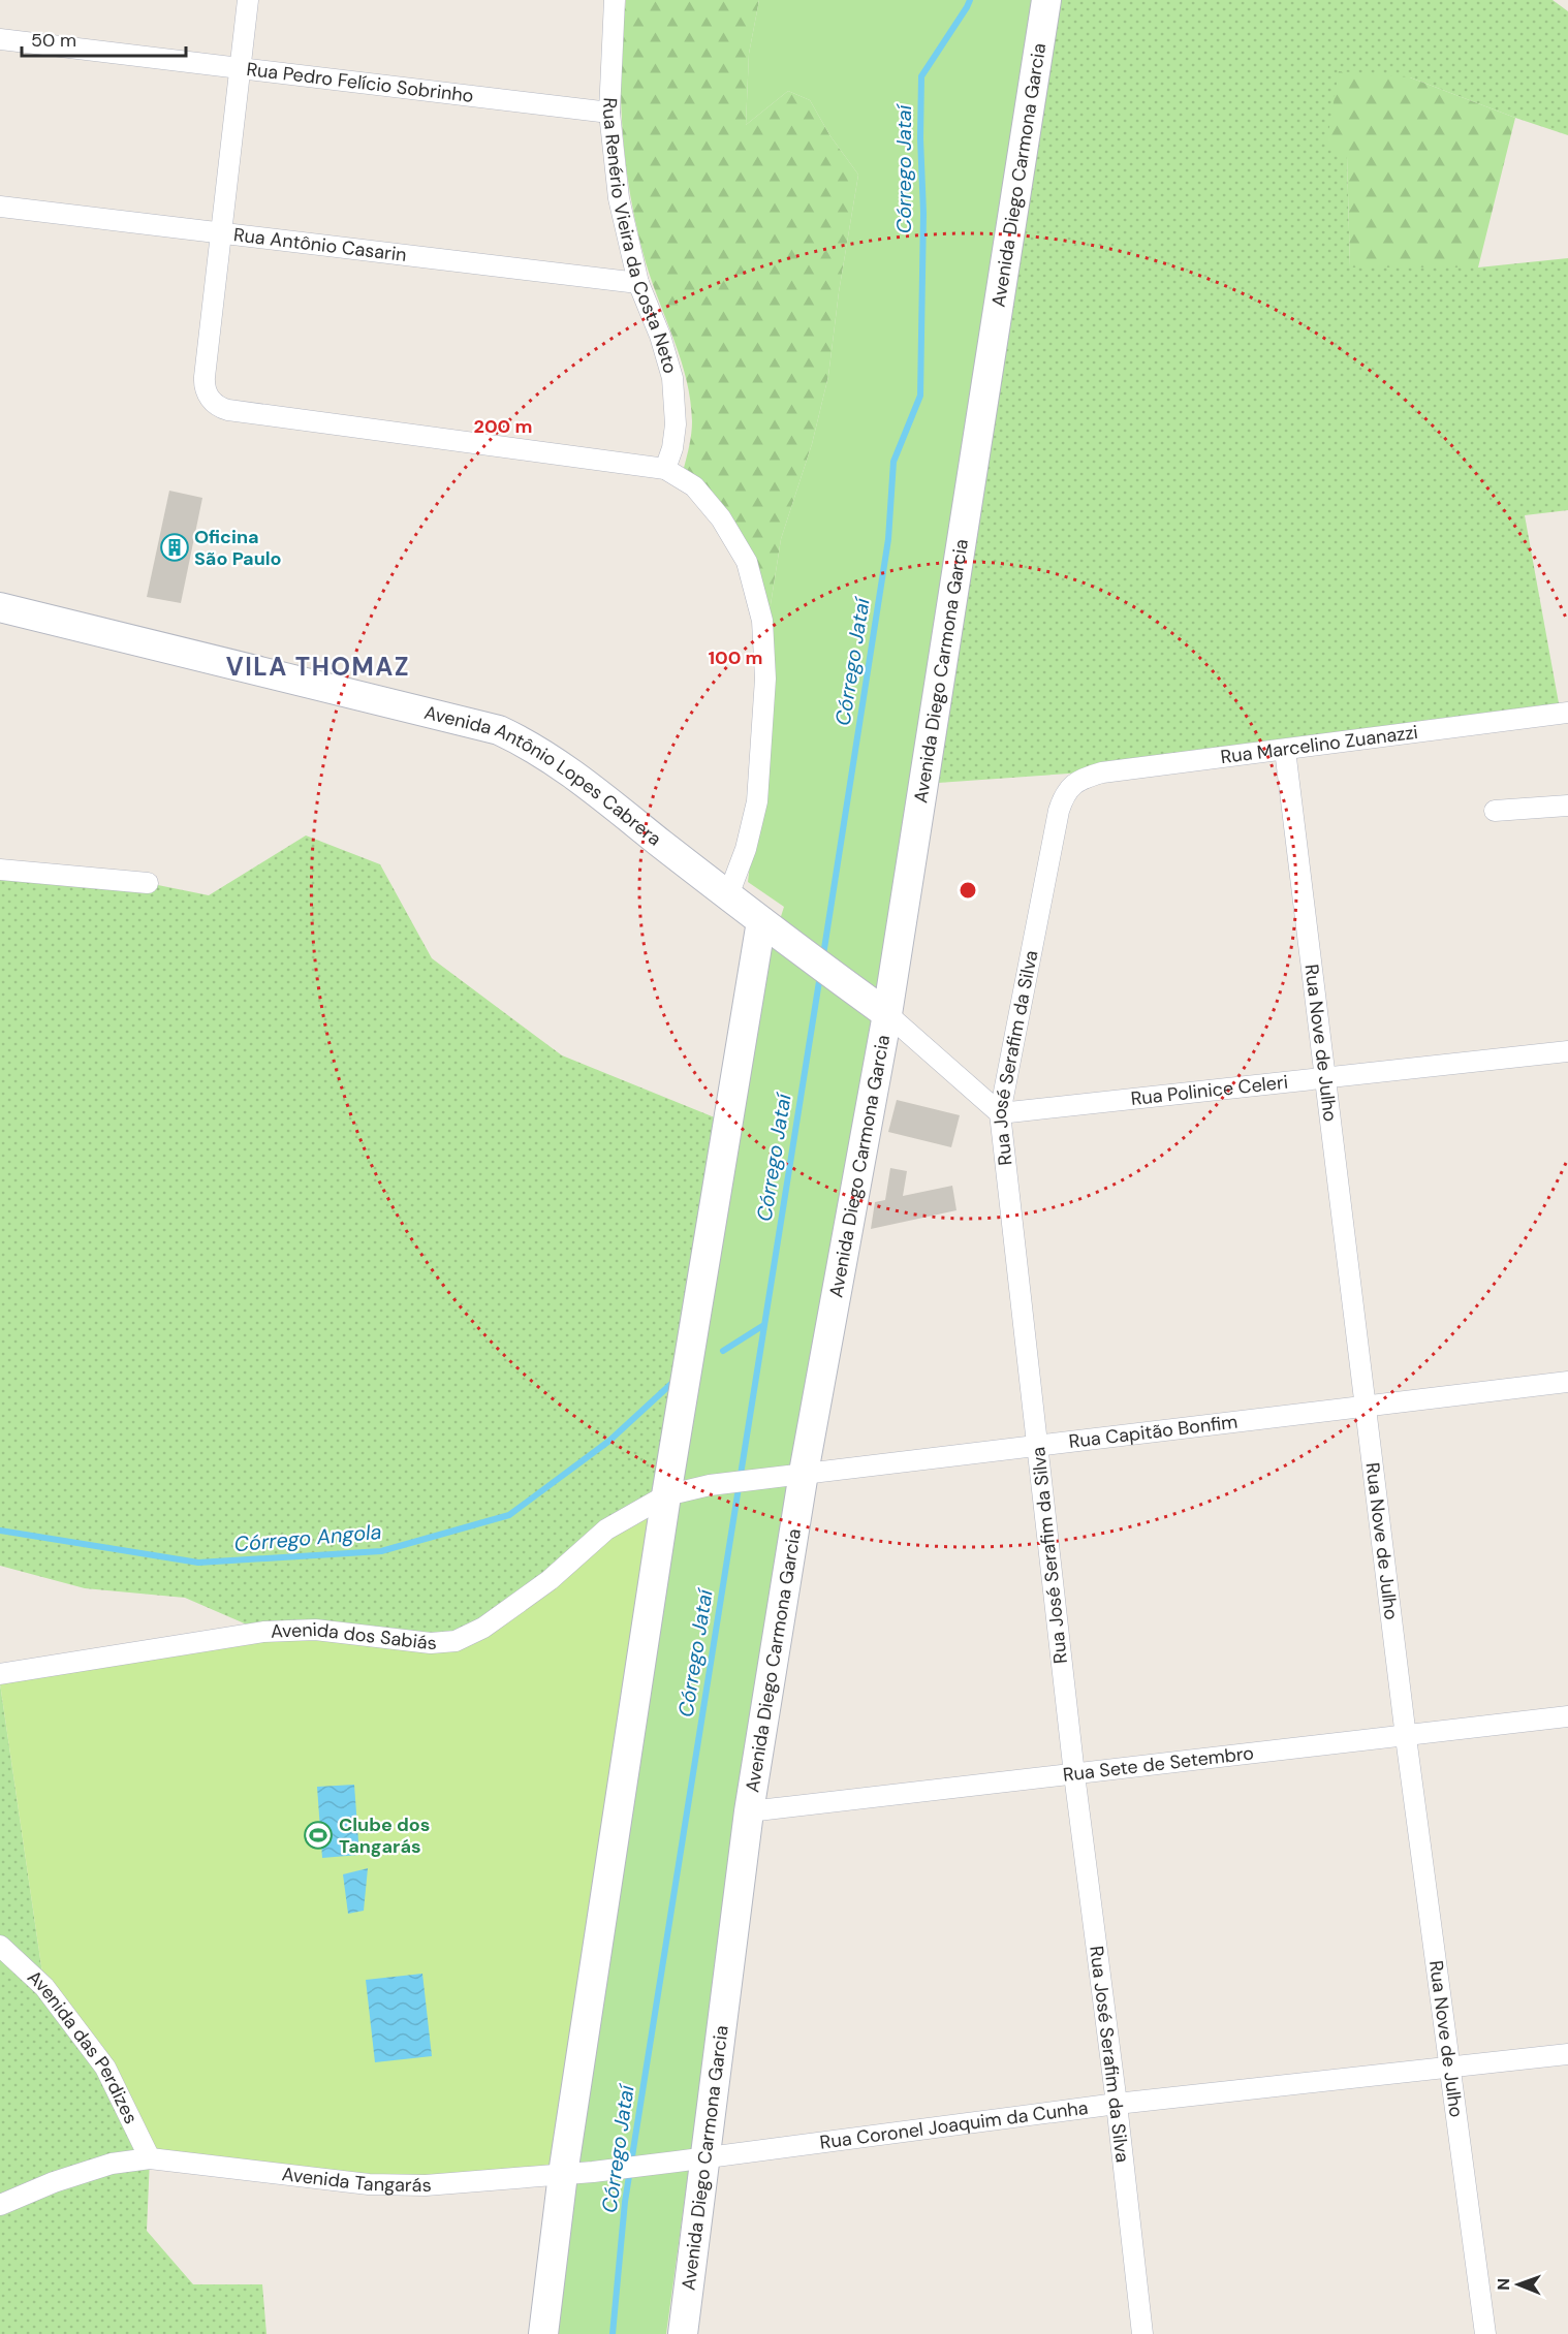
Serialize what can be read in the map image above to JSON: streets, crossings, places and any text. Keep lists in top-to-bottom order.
{
  "streets": {
    "main road": ["Avenida Diego Carmona Garcia", "Avenida Antônio Lopes Cabrera"],
    "street": [
      "Rua Pedro Felício Sobrinho",
      "Rua Renério Vieira da Costa Neto",
      "Rua Antônio Casarin",
      "Rua Marcelino Zuanazzi",
      "Rua Nove de Julho",
      "Rua José Serafim da Silva",
      "Rua Polinice Celeri",
      "Rua Capitão Bonfim",
      "Avenida dos Sabiás",
      "Rua Sete de Setembro",
      "Avenida das Perdizes",
      "Rua Coronel Joaquim da Cunha",
      "Avenida Tangarás"
    ]
  },
  "crossings": [
    ["Rua Pedro Felício Sobrinho", "Rua Renério Vieira da Costa Neto"],
    ["Avenida Diego Carmona Garcia", "Avenida Antônio Lopes Cabrera"],
    ["Avenida Diego Carmona Garcia", "Rua Capitão Bonfim"],
    ["Avenida Diego Carmona Garcia", "Rua Sete de Setembro"],
    ["Avenida Diego Carmona Garcia", "Rua Coronel Joaquim da Cunha"],
    ["Rua Renério Vieira da Costa Neto", "Rua Antônio Casarin"],
    ["Rua Marcelino Zuanazzi", "Rua Nove de Julho"],
    ["Rua Marcelino Zuanazzi", "Rua José Serafim da Silva"],
    ["Avenida Antônio Lopes Cabrera", "Rua José Serafim da Silva"],
    ["Avenida Antônio Lopes Cabrera", "Rua Polinice Celeri"],
    ["Rua Nove de Julho", "Rua Polinice Celeri"],
    ["Rua Nove de Julho", "Rua Capitão Bonfim"],
    ["Rua Nove de Julho", "Rua Sete de Setembro"],
    ["Rua Nove de Julho", "Rua Coronel Joaquim da Cunha"],
    ["Rua José Serafim da Silva", "Rua Polinice Celeri"],
    ["Rua José Serafim da Silva", "Rua Capitão Bonfim"],
    ["Rua José Serafim da Silva", "Rua Sete de Setembro"],
    ["Rua José Serafim da Silva", "Rua Coronel Joaquim da Cunha"],
    ["Rua Capitão Bonfim", "Avenida dos Sabiás"],
    ["Avenida das Perdizes", "Avenida Tangarás"],
    ["Rua Coronel Joaquim da Cunha", "Avenida Tangarás"]
  ],
  "districts": ["VILA THOMAZ"],
  "water": ["Córrego Jataí", "Córrego Angola"],
  "places": {
    "building": ["Oficina São Paulo"],
    "sports": ["Clube dos Tangarás"]
  },
  "scale_bar": "50 m",
  "north": "left",
  "rings": ["200 m", "100 m"]
}
